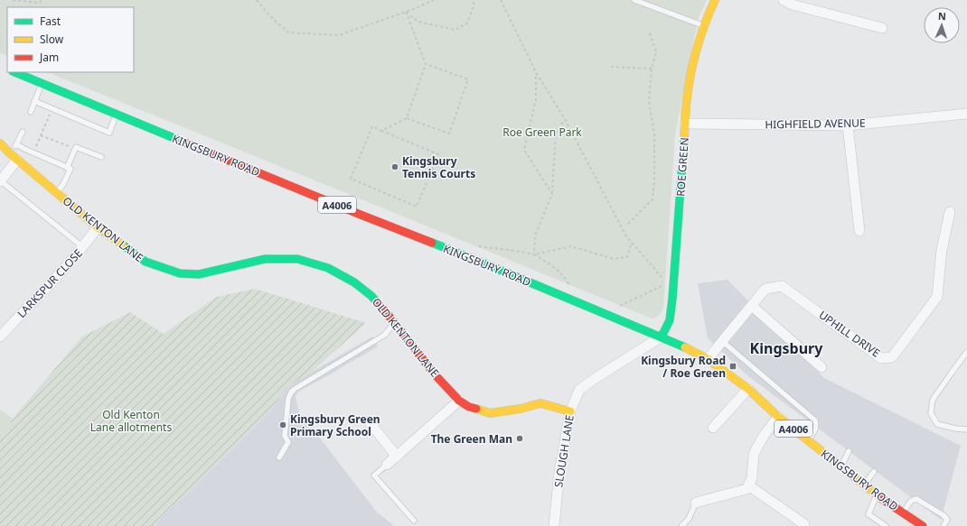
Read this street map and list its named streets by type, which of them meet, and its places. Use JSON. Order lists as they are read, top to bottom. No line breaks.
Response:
{"streets":{"main road":["KINGSBURY ROAD","ROE GREEN","A4006","OLD KENTON LANE"],"street":["HIGHFIELD AVENUE","LARKSPUR CLOSE","UPHILL DRIVE","SLOUGH LANE"]},"crossings":[["HIGHFIELD AVENUE","ROE GREEN"],["KINGSBURY ROAD","ROE GREEN"],["KINGSBURY ROAD","UPHILL DRIVE"],["KINGSBURY ROAD","SLOUGH LANE"],["ROE GREEN","SLOUGH LANE"],["OLD KENTON LANE","LARKSPUR CLOSE"],["OLD KENTON LANE","SLOUGH LANE"]],"districts":["Kingsbury"],"parks":["Roe Green Park","Old Kenton Lane allotments"],"places":{"other":["Kingsbury Tennis Courts","Kingsbury Green Primary School","The Green Man"],"transit":["Kingsbury Road / Roe Green"]},"legend":["Fast","Slow","Jam"],"north":"top"}
